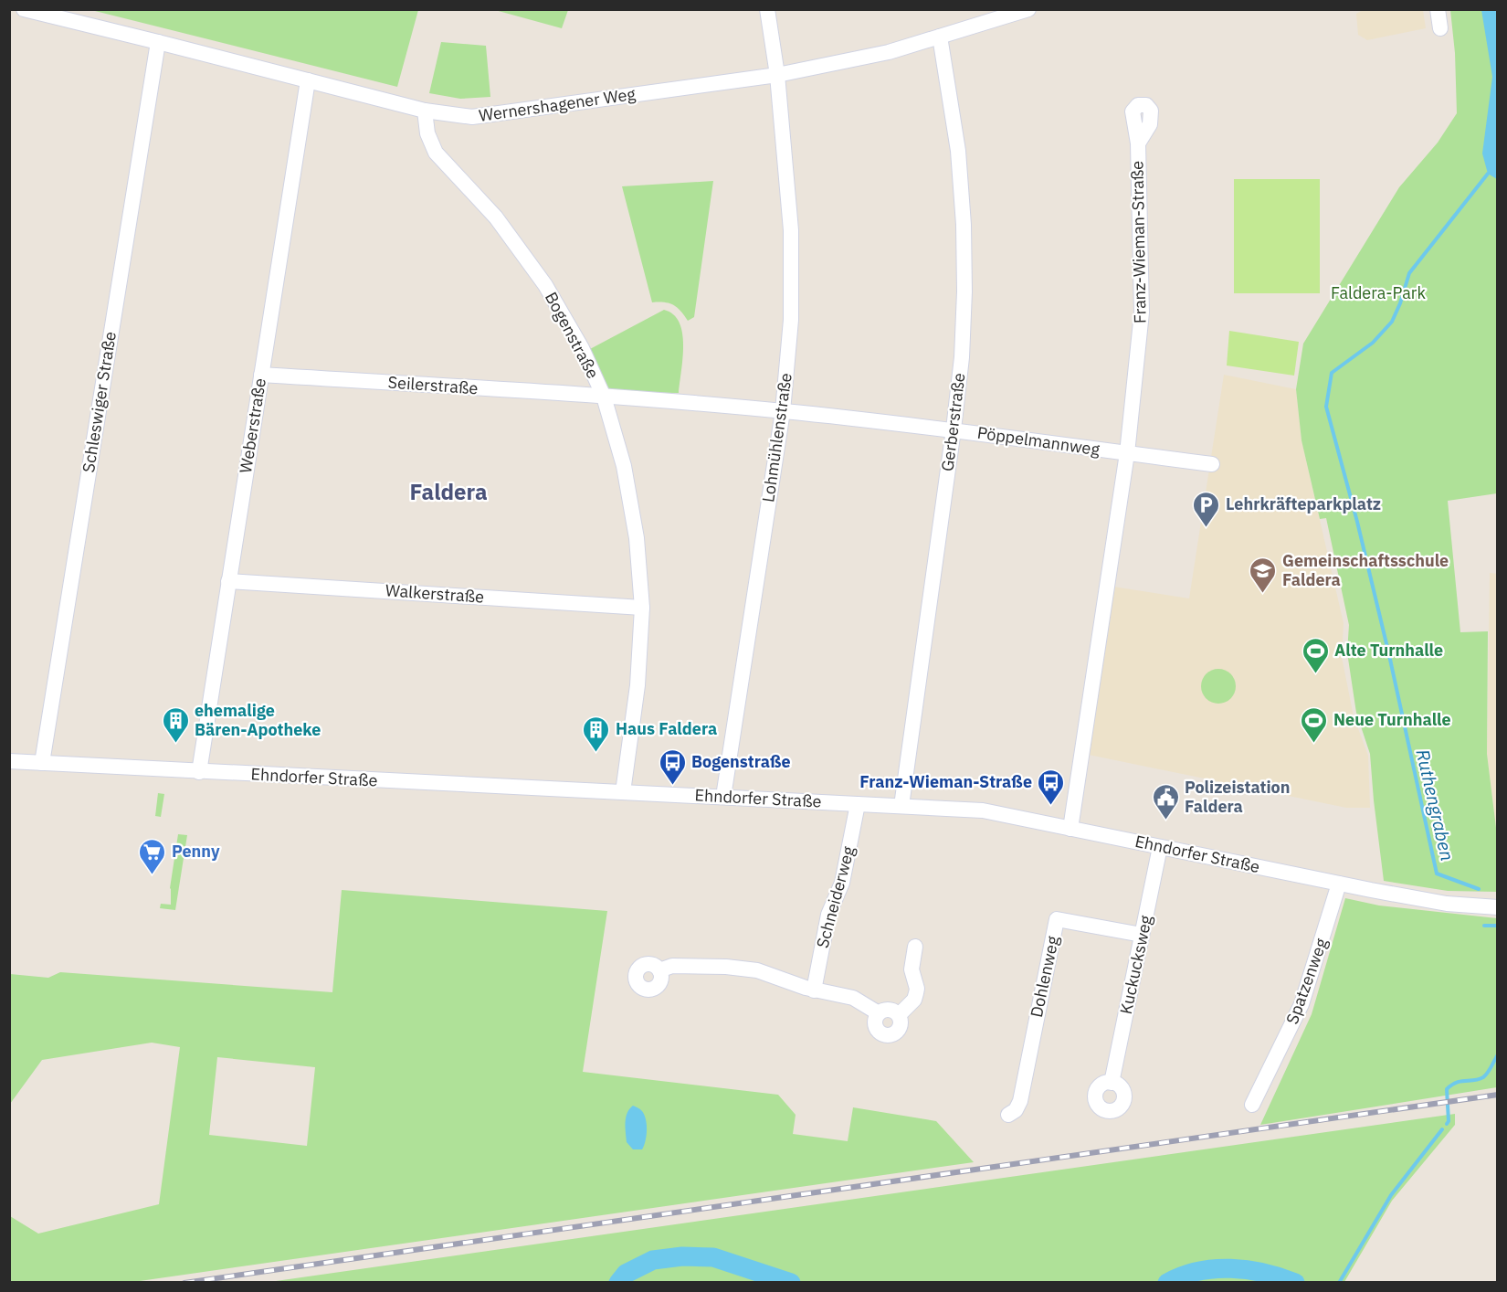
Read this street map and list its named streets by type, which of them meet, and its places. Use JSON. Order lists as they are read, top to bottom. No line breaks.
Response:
{"streets":{"street":["Wernershagener Weg","Franz-Wieman-Straße","Bogenstraße","Seilerstraße","Schleswiger Straße","Gerberstraße","Weberstraße","Lohmühlenstraße","Pöppelmannweg","Walkerstraße","Ehndorfer Straße","Schneiderweg","Kuckucksweg","Dohlenweg","Spatzenweg"]},"crossings":[["Wernershagener Weg","Bogenstraße"],["Wernershagener Weg","Schleswiger Straße"],["Wernershagener Weg","Gerberstraße"],["Wernershagener Weg","Weberstraße"],["Wernershagener Weg","Lohmühlenstraße"],["Franz-Wieman-Straße","Pöppelmannweg"],["Franz-Wieman-Straße","Ehndorfer Straße"],["Bogenstraße","Seilerstraße"],["Bogenstraße","Pöppelmannweg"],["Bogenstraße","Walkerstraße"],["Bogenstraße","Ehndorfer Straße"],["Seilerstraße","Weberstraße"],["Seilerstraße","Pöppelmannweg"],["Schleswiger Straße","Ehndorfer Straße"],["Gerberstraße","Pöppelmannweg"],["Gerberstraße","Ehndorfer Straße"],["Weberstraße","Walkerstraße"],["Weberstraße","Ehndorfer Straße"],["Lohmühlenstraße","Pöppelmannweg"],["Lohmühlenstraße","Ehndorfer Straße"],["Ehndorfer Straße","Schneiderweg"],["Ehndorfer Straße","Kuckucksweg"],["Ehndorfer Straße","Spatzenweg"],["Kuckucksweg","Dohlenweg"]],"districts":["Faldera"],"water":["Ruthengraben"],"parks":["Faldera-Park"],"places":{"parking":["Lehrkräfteparkplatz"],"school or university":["Gemeinschaftsschule Faldera"],"sports":["Alte Turnhalle","Neue Turnhalle"],"building":["ehemalige Bären-Apotheke","Haus Faldera"],"bus stop":["Bogenstraße","Franz-Wieman-Straße"],"public building":["Polizeistation Faldera"],"supermarket":["Penny"]}}
